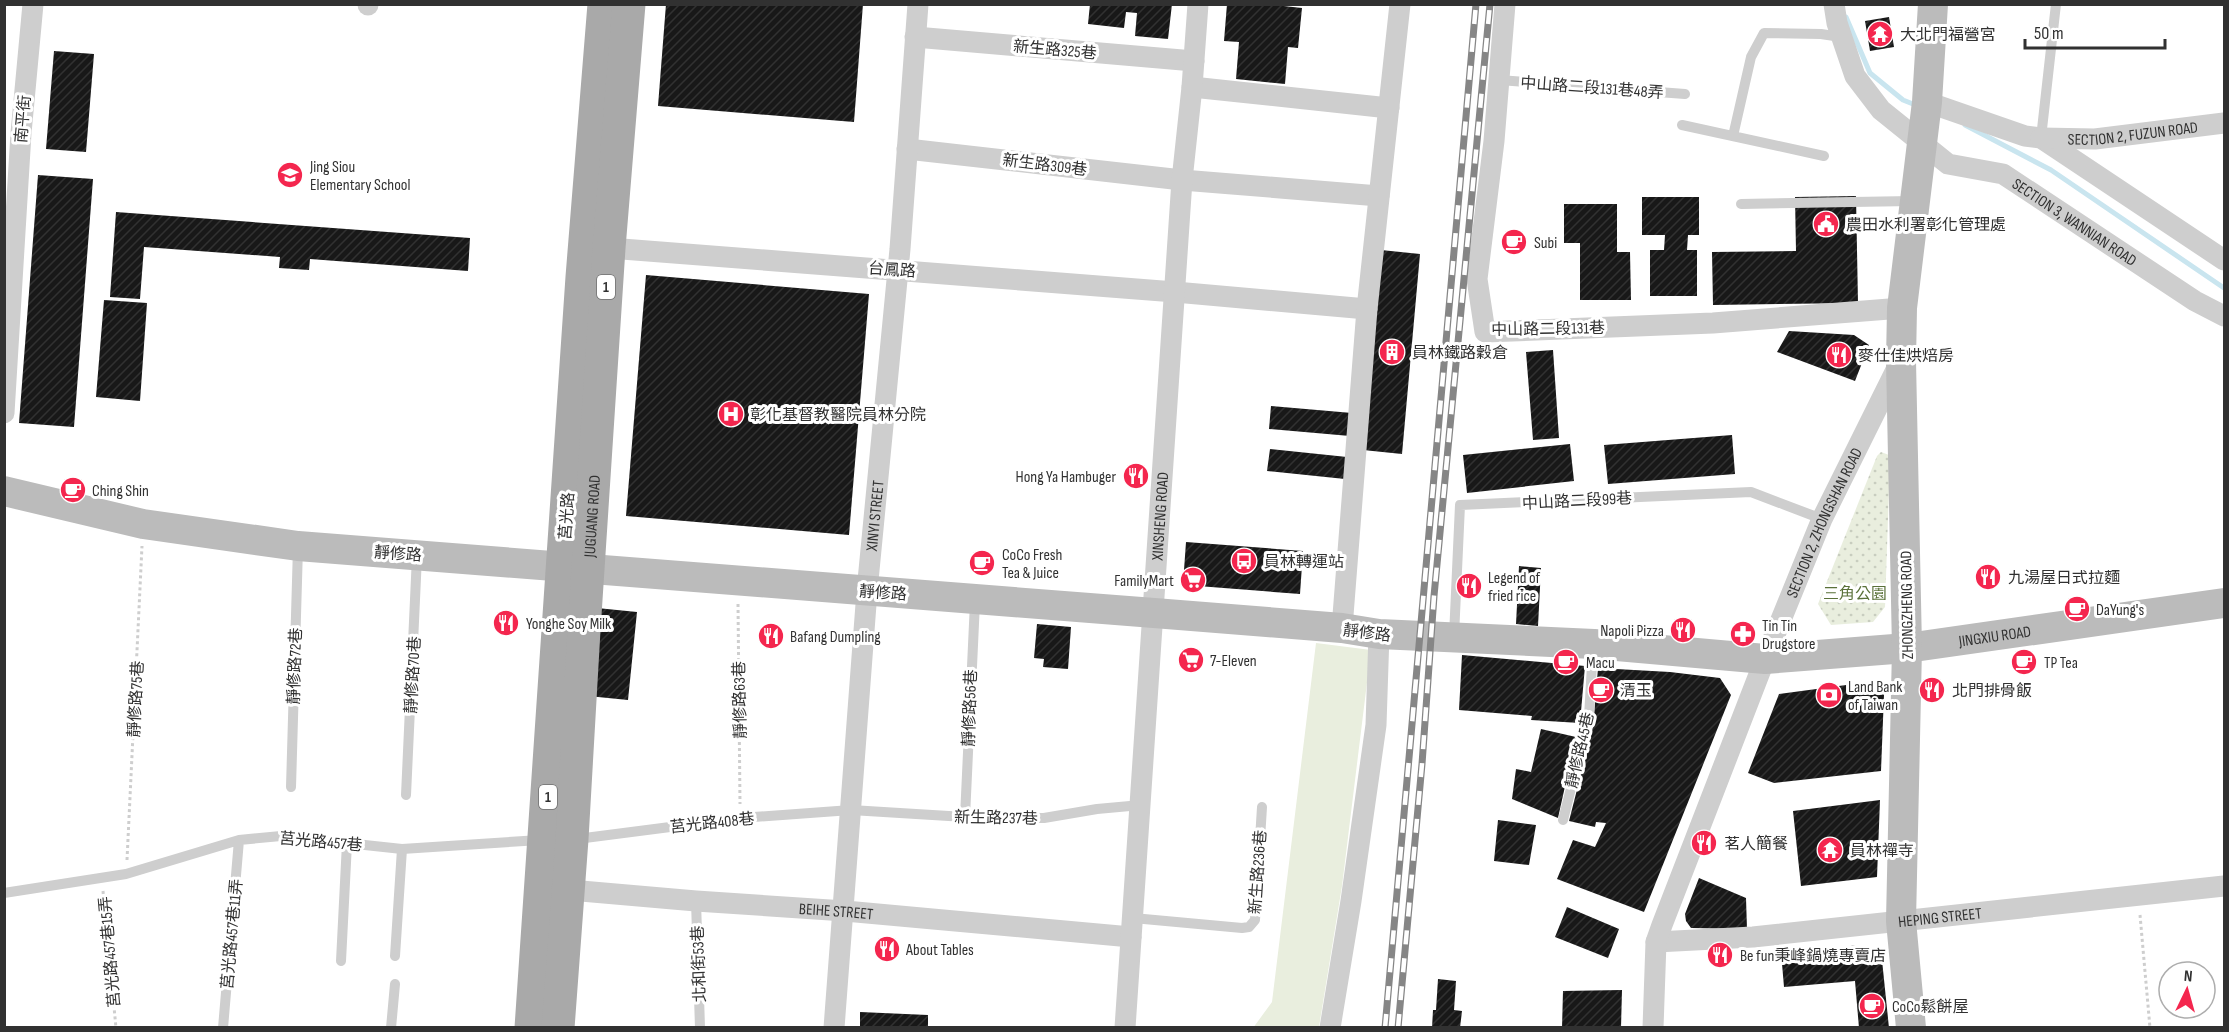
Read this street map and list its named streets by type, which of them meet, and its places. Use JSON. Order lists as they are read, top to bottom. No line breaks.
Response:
{"streets":{"main road":["1","莒光路","JUGUANG ROAD"],"street":["新生路325巷","南平街","SECTION 2, FUZUN ROAD","新生路309巷","SECTION 3, WANNIAN ROAD","台鳳路","中山路二段131巷","XINYI STREET","XINSHENG ROAD","SECTION 2, ZHONGSHAN ROAD","靜修路","ZHONGZHENG ROAD","JINGXIU ROAD","BEIHE STREET","HEPING STREET"],"lane":["中山路二段131巷48弄","中山路二段99巷","靜修路72巷","靜修路70巷","靜修路56巷","靜修路45巷","新生路237巷","莒光路408巷","莒光路457巷","新生路236巷","莒光路457巷11弄","北和街53巷"],"path":["靜修路75巷","靜修路63巷","莒光路457巷15弄"]},"crossings":[["新生路325巷","XINYI STREET"],["新生路325巷","XINSHENG ROAD"],["中山路二段131巷48弄","中山路二段131巷"],["新生路309巷","XINYI STREET"],["新生路309巷","XINSHENG ROAD"],["SECTION 3, WANNIAN ROAD","SECTION 2, ZHONGSHAN ROAD"],["台鳳路","JUGUANG ROAD"],["台鳳路","XINYI STREET"],["台鳳路","XINSHENG ROAD"],["1","莒光路"],["1","BEIHE STREET"],["中山路二段131巷","SECTION 2, ZHONGSHAN ROAD"],["中山路二段99巷","SECTION 2, ZHONGSHAN ROAD"],["中山路二段99巷","靜修路"],["莒光路","JUGUANG ROAD"],["莒光路","靜修路"],["莒光路","莒光路408巷"],["莒光路","莒光路457巷"],["莒光路","BEIHE STREET"],["JUGUANG ROAD","靜修路"],["XINYI STREET","靜修路"],["XINYI STREET","新生路237巷"],["XINYI STREET","莒光路408巷"],["XINYI STREET","BEIHE STREET"],["XINSHENG ROAD","靜修路"],["XINSHENG ROAD","新生路237巷"],["XINSHENG ROAD","新生路236巷"],["XINSHENG ROAD","BEIHE STREET"],["SECTION 2, ZHONGSHAN ROAD","靜修路"],["SECTION 2, ZHONGSHAN ROAD","ZHONGZHENG ROAD"],["SECTION 2, ZHONGSHAN ROAD","JINGXIU ROAD"],["SECTION 2, ZHONGSHAN ROAD","HEPING STREET"],["靜修路","JINGXIU ROAD"],["靜修路","靜修路72巷"],["靜修路","靜修路70巷"],["靜修路","靜修路75巷"],["靜修路","靜修路63巷"],["靜修路","靜修路56巷"],["靜修路","靜修路45巷"],["ZHONGZHENG ROAD","JINGXIU ROAD"],["ZHONGZHENG ROAD","HEPING STREET"],["靜修路75巷","莒光路457巷"],["靜修路63巷","莒光路408巷"],["靜修路56巷","新生路237巷"],["新生路237巷","莒光路408巷"],["莒光路408巷","莒光路457巷"],["莒光路457巷","莒光路457巷11弄"],["莒光路457巷","莒光路457巷15弄"],["新生路236巷","BEIHE STREET"],["BEIHE STREET","北和街53巷"]],"parks":["三角公園"],"places":{"temple":["大北門福營宮","員林禪寺"],"school or university":["Jing Siou Elementary School"],"public building":["農田水利署彰化管理處"],"cafe":["Subi","Ching Shin","CoCo Fresh Tea & Juice","DaYung's","Macu","TP Tea","清玉","CoCo鬆餅屋"],"building":["員林鐵路穀倉"],"restaurant":["麥仕佳烘焙房","Hong Ya Hambuger","九湯屋日式拉麵","Legend of fried rice","Yonghe Soy Milk","Napoli Pizza","Bafang Dumpling","北門排骨飯","茗人簡餐","About Tables","Be fun秉峰鍋燒專賣店"],"hospital":["彰化基督教醫院員林分院"],"bus stop":["員林轉運站"],"supermarket":["FamilyMart","7-Eleven"],"pharmacy":["Tin Tin Drugstore"],"bank":["Land Bank of Taiwan"]},"scale_bar":"50 m","north":"top"}
